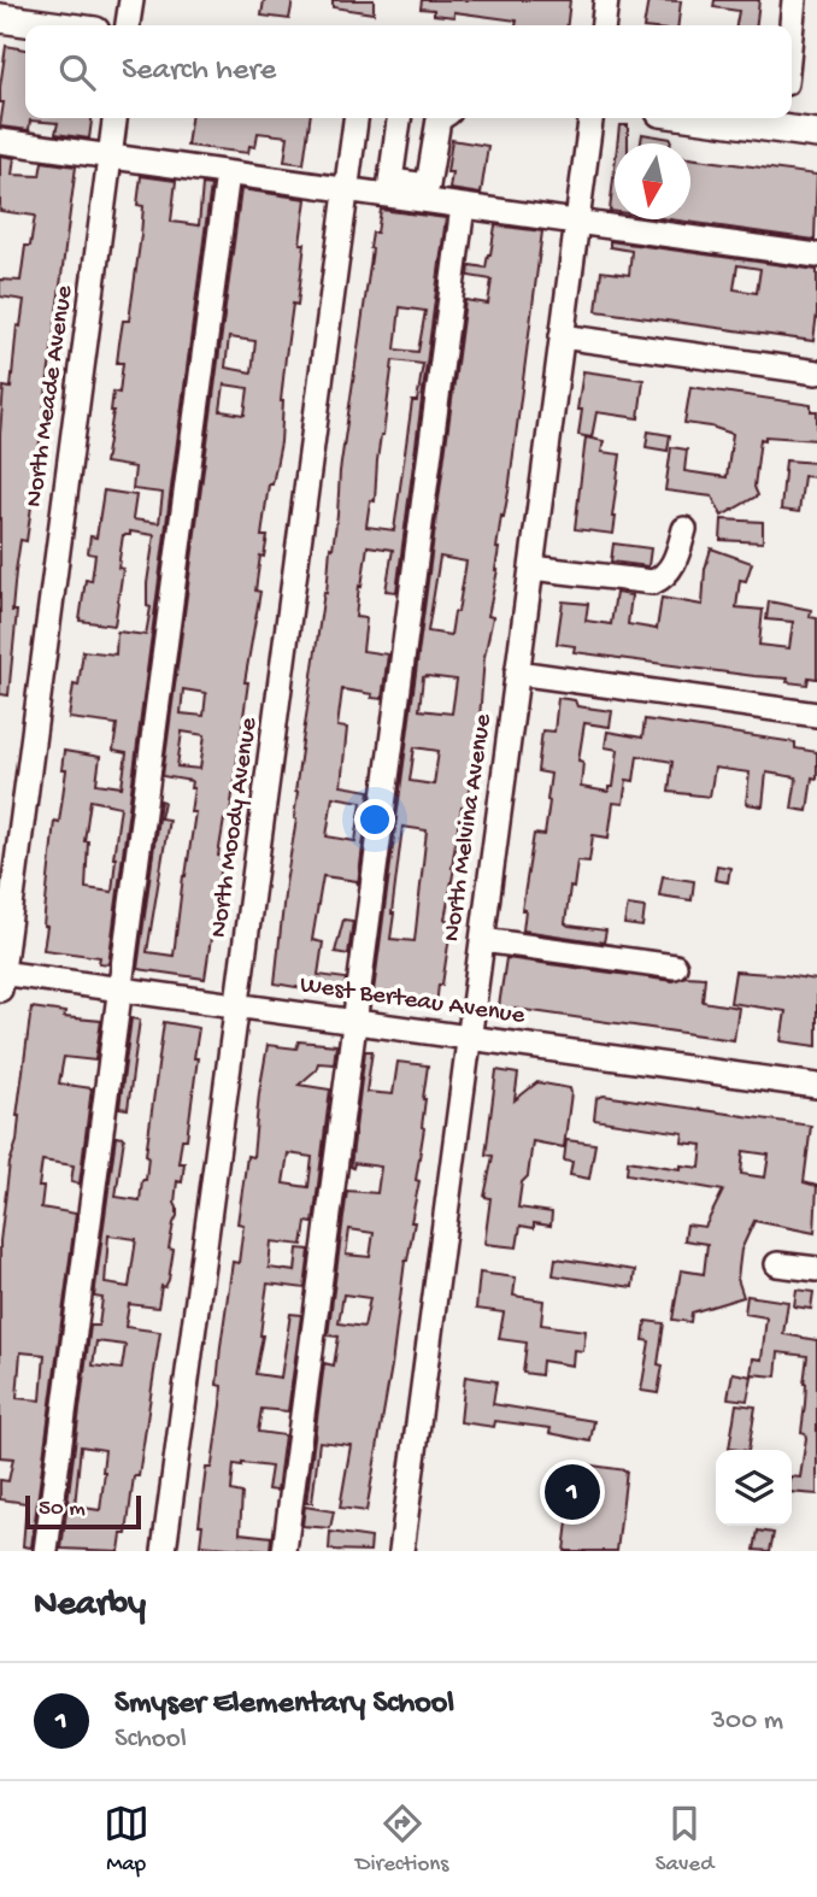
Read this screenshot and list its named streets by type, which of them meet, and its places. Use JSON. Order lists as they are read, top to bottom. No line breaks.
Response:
{"streets":{"street":["North Meade Avenue","North Moody Avenue","North Melvina Avenue","West Berteau Avenue"]},"crossings":[["North Meade Avenue","West Berteau Avenue"],["North Moody Avenue","West Berteau Avenue"],["North Melvina Avenue","West Berteau Avenue"]],"scale_bar":"50 m","north":"bottom","page":{"search":"Search here","pins":"1","scale":"50 m","heading":"Nearby","list":[{"mark":"1","name":"Smyser Elementary School","note":"School","value":"300 m"}],"nav":["Map","Directions","Saved"]}}
